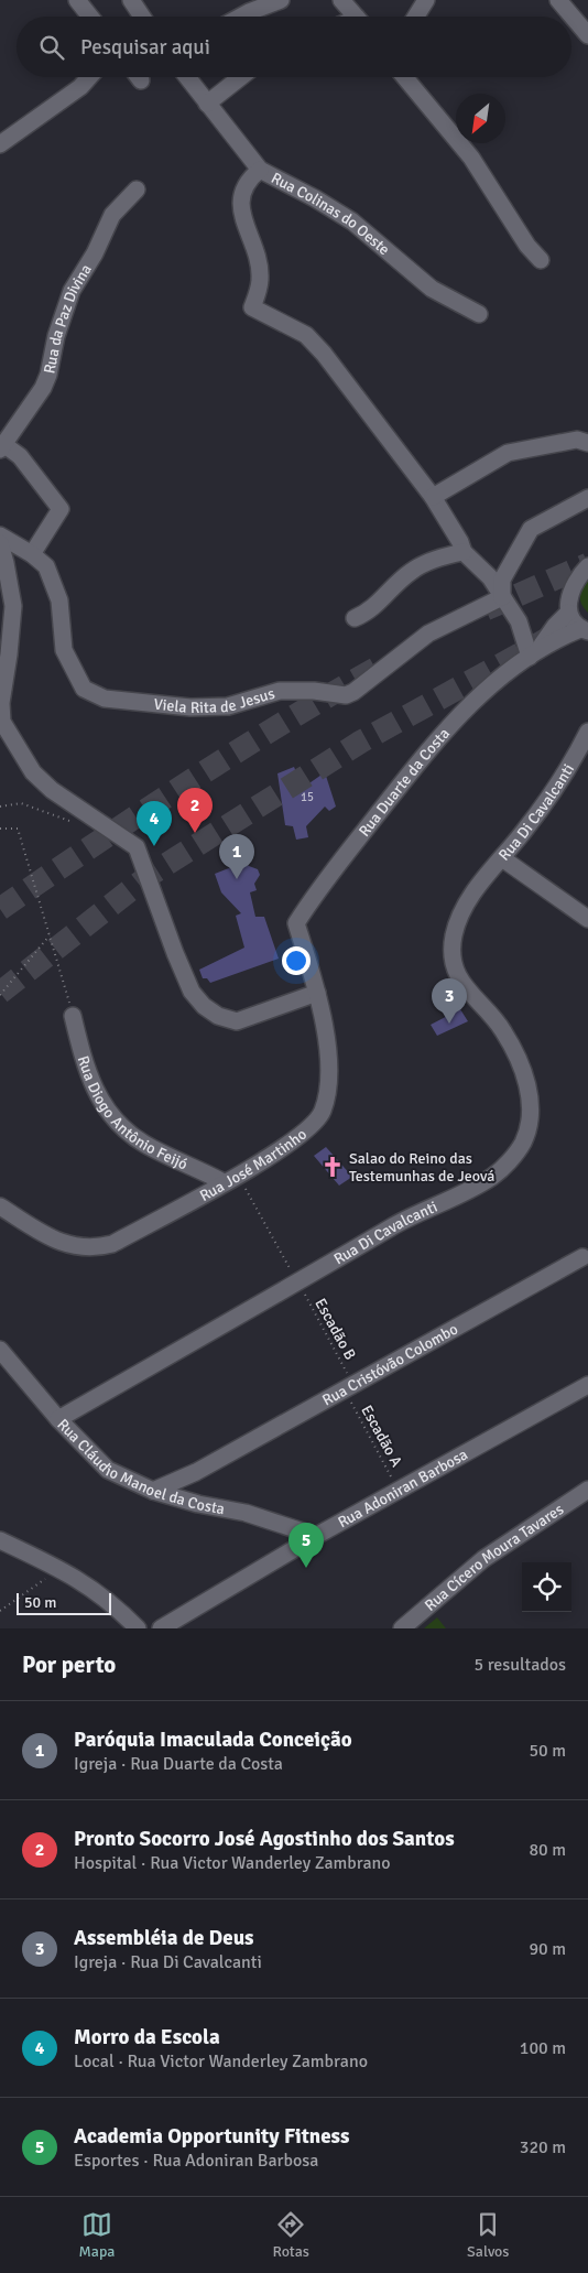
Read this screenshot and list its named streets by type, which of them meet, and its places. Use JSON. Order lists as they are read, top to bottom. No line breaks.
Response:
{"streets":{"street":["Rua Colinas do Oeste","Rua da Paz Divina","Viela Rita de Jesus","Rua Duarte da Costa","Rua Di Cavalcanti","Rua Diogo Antônio Feijó","Rua José Martinho","Rua Cristóvão Colombo","Rua Cláudio Manoel da Costa","Rua Adoniran Barbosa","Rua Cícero Moura Tavares"],"path":["Escadão B","Escadão A"]},"crossings":[["Rua Duarte da Costa","Rua José Martinho"],["Rua Di Cavalcanti","Escadão B"],["Rua Di Cavalcanti","Rua Cláudio Manoel da Costa"],["Rua Diogo Antônio Feijó","Rua José Martinho"],["Rua Diogo Antônio Feijó","Escadão B"],["Rua José Martinho","Escadão B"],["Escadão B","Rua Cristóvão Colombo"],["Escadão B","Escadão A"],["Rua Cristóvão Colombo","Escadão A"],["Rua Cristóvão Colombo","Rua Cláudio Manoel da Costa"],["Escadão A","Rua Adoniran Barbosa"],["Rua Cláudio Manoel da Costa","Rua Adoniran Barbosa"]],"places":{"church":["Salao do Reino das Testemunhas de Jeová"]},"house_numbers":["15"],"scale_bar":"50 m","north":"bottom left","page":{"search":"Pesquisar aqui","pins":["2","4","1","3","5"],"scale":"50 m","heading":["Por perto","5 resultados"],"list":[{"mark":"1","name":"Paróquia Imaculada Conceição","note":"Igreja · Rua Duarte da Costa","value":"50 m"},{"mark":"2","name":"Pronto Socorro José Agostinho dos Santos","note":"Hospital · Rua Victor Wanderley Zambrano","value":"80 m"},{"mark":"3","name":"Assembléia de Deus","note":"Igreja · Rua Di Cavalcanti","value":"90 m"},{"mark":"4","name":"Morro da Escola","note":"Local · Rua Victor Wanderley Zambrano","value":"100 m"},{"mark":"5","name":"Academia Opportunity Fitness","note":"Esportes · Rua Adoniran Barbosa","value":"320 m"}],"nav":["Mapa","Rotas","Salvos"]}}
